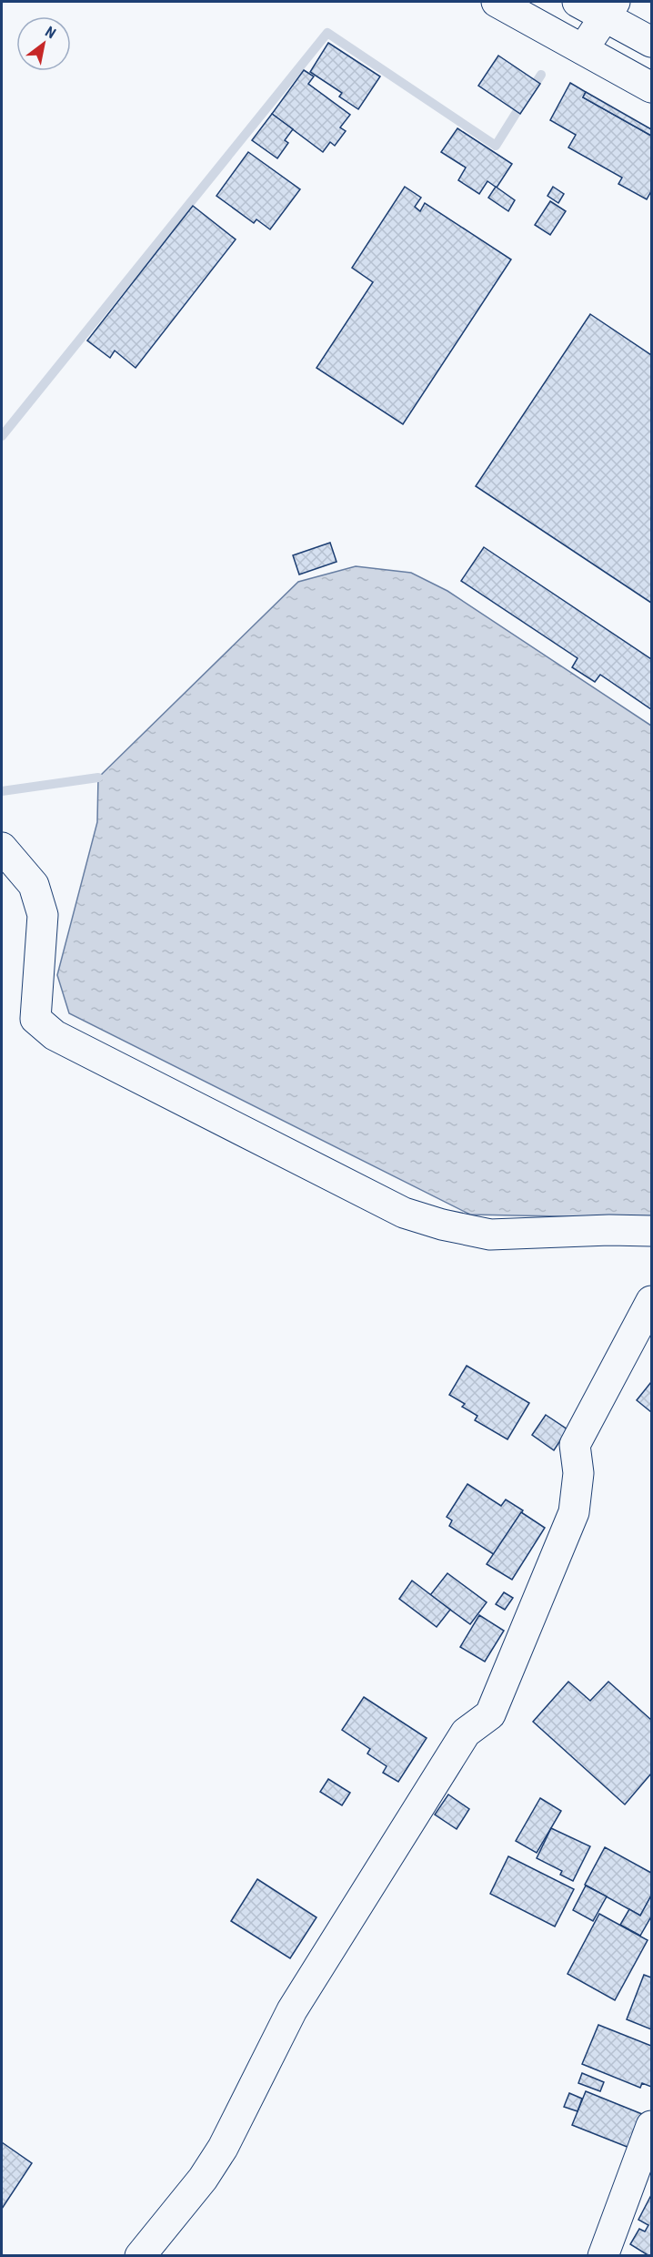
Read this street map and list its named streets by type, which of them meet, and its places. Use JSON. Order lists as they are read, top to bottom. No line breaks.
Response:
{"north":"top right"}
